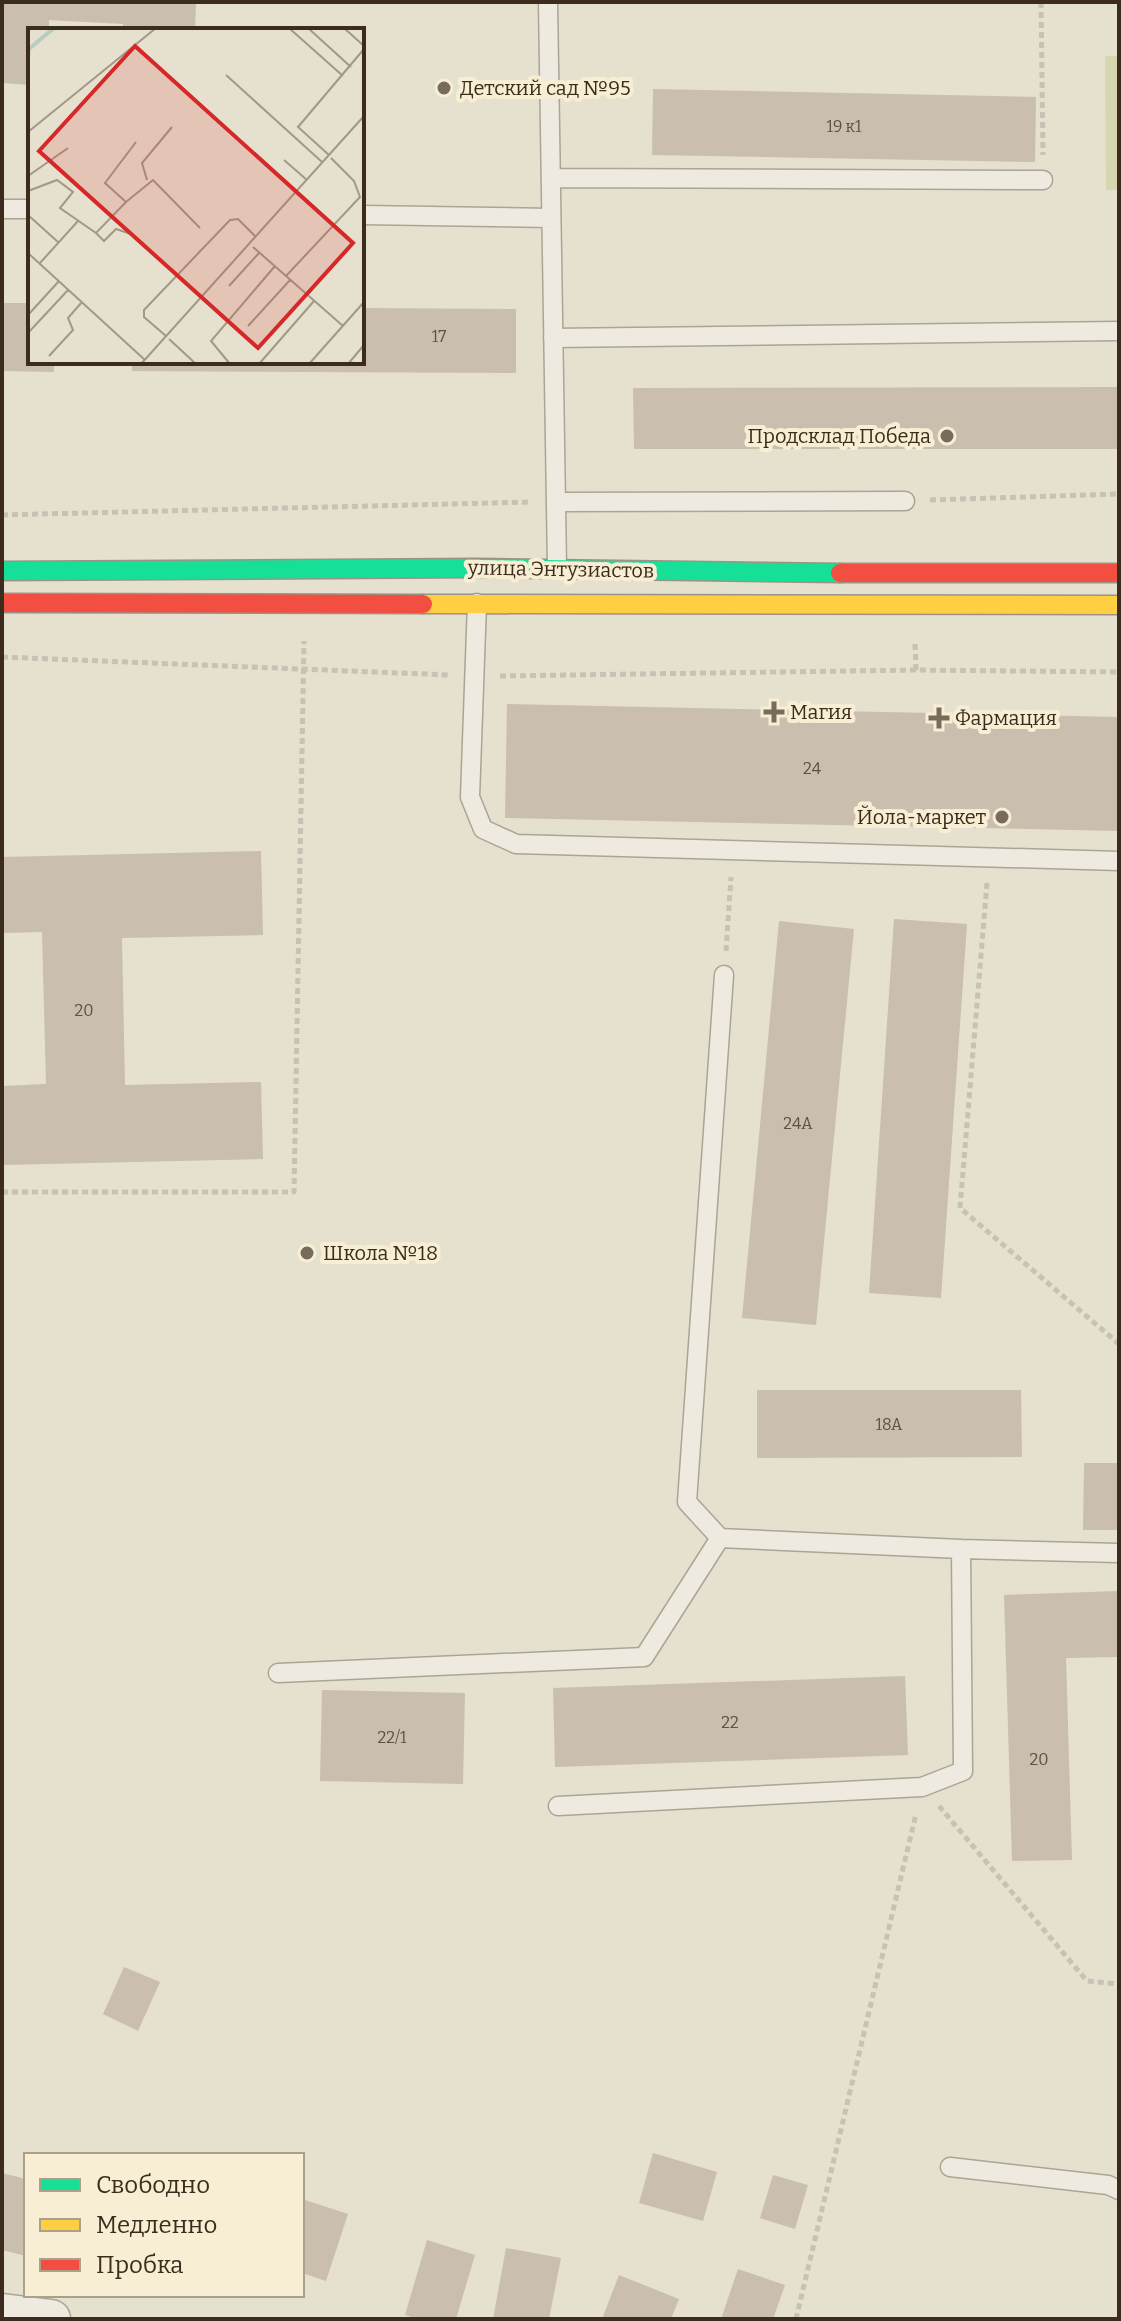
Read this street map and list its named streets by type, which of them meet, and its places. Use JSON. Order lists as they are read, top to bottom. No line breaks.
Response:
{"streets":{"main road":["улица Энтузиастов"]},"places":{"other":["Детский сад №95","Продсклад Победа","Йола-маркет","Школа №18"],"health":["Магия","Фармация"]},"house_numbers":["19 к1","17","24","20","24А","18А","22","22/1","20"],"legend":["Свободно","Медленно","Пробка"]}
